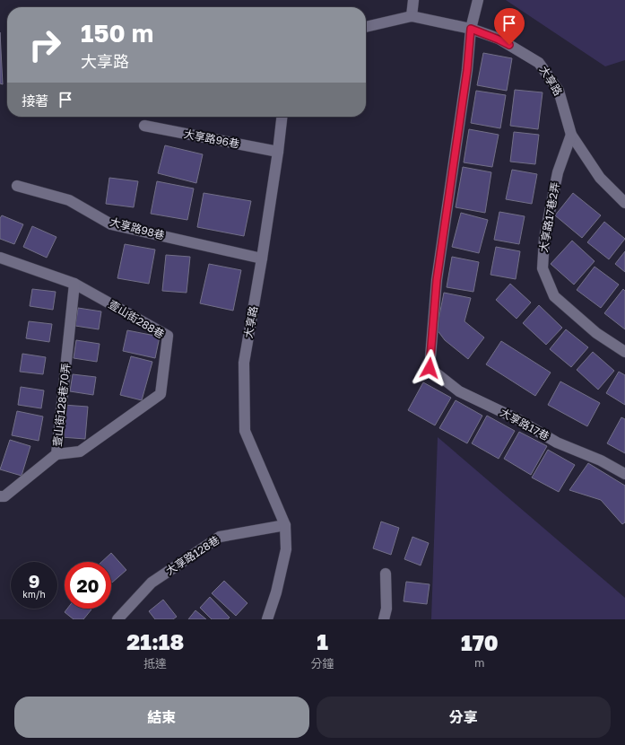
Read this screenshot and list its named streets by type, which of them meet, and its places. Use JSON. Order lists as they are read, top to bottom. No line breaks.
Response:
{"streets":{"street":["大享路","大享路96巷","大享路17巷2弄","大享路98巷","壹山街288巷","壹山街128巷70弄","大享路17巷","大享路128巷"]},"crossings":[["大享路","大享路96巷"],["大享路","大享路17巷2弄"],["大享路","大享路98巷"],["大享路","大享路17巷"],["大享路","大享路128巷"],["壹山街288巷","壹山街128巷70弄"]],"page":{"turn":["150 m","大享路"],"then":"接著","speed":"9 km/h","limit":"20","eta":["21:18","抵達","1","分鐘","170","m"],"buttons":["結束","分享"]}}
